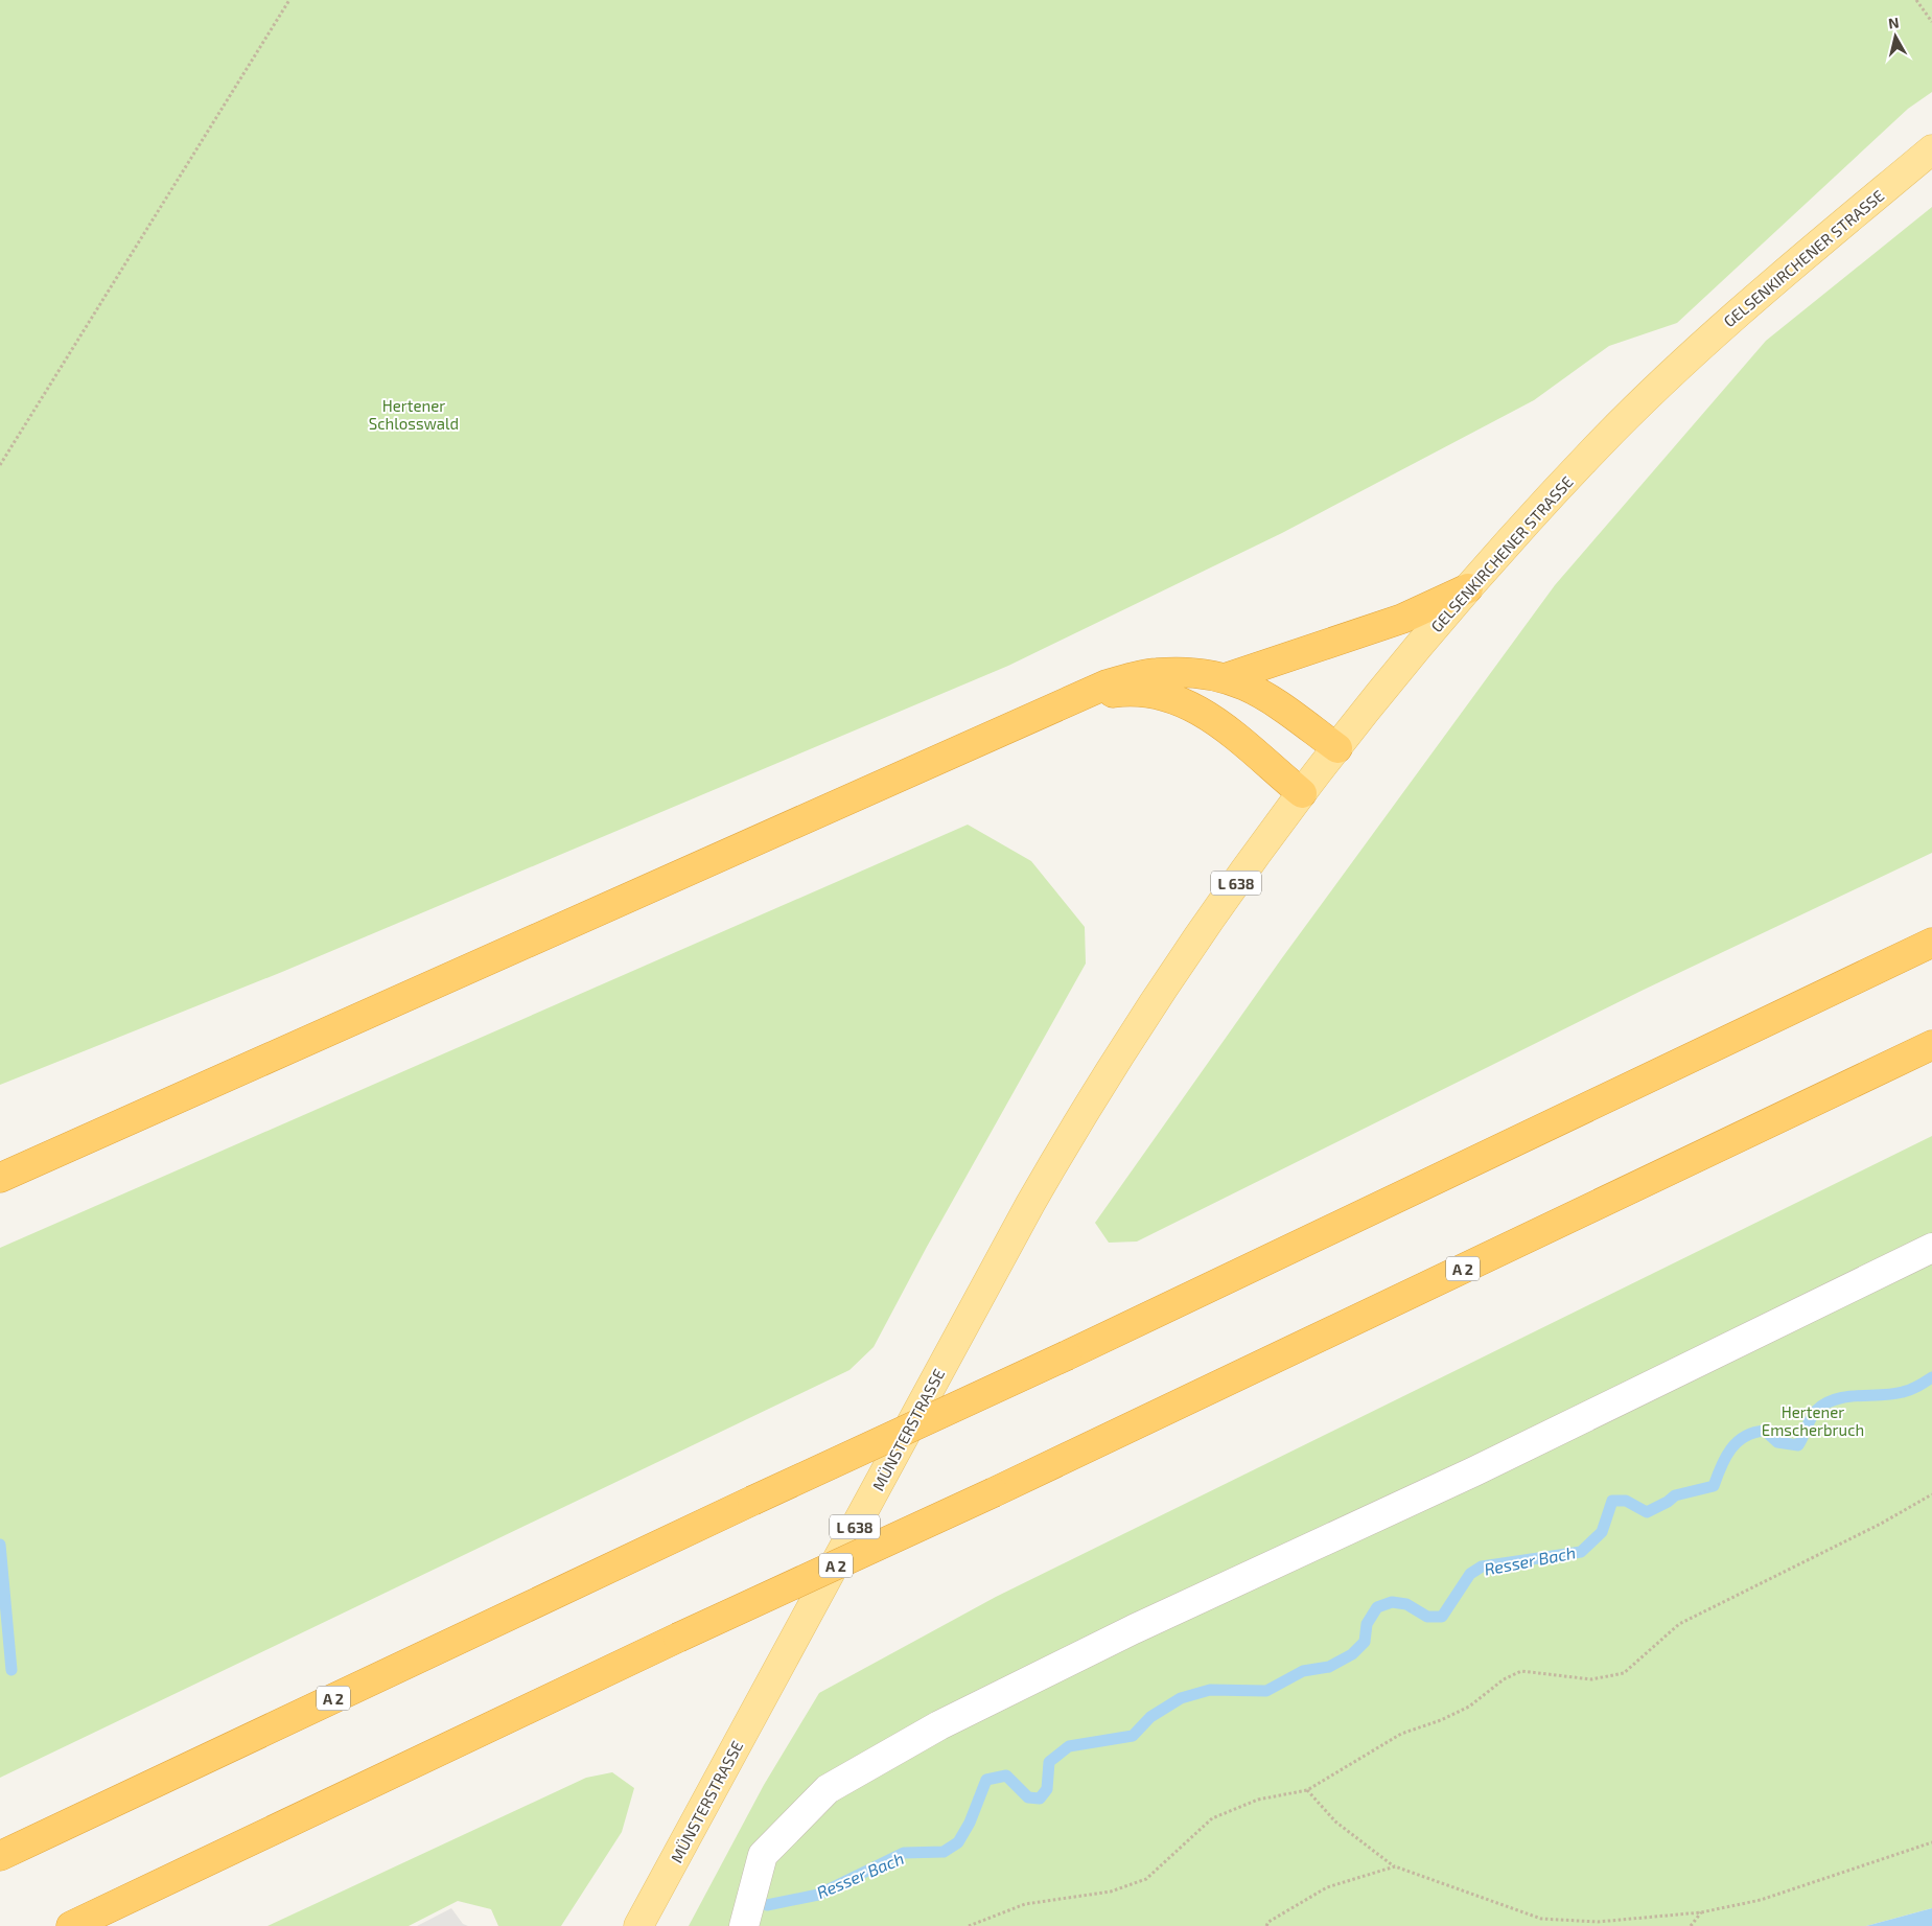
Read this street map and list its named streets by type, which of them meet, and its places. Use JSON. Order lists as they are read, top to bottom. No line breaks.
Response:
{"streets":{"highway":["A 2"],"main road":["GELSENKIRCHENER STRASSE","L 638","MÜNSTERSTRASSE"]},"crossings":[["GELSENKIRCHENER STRASSE","MÜNSTERSTRASSE"]],"water":["Resser Bach"],"parks":["Hertener Schlosswald","Hertener Emscherbruch"],"north":"top"}
